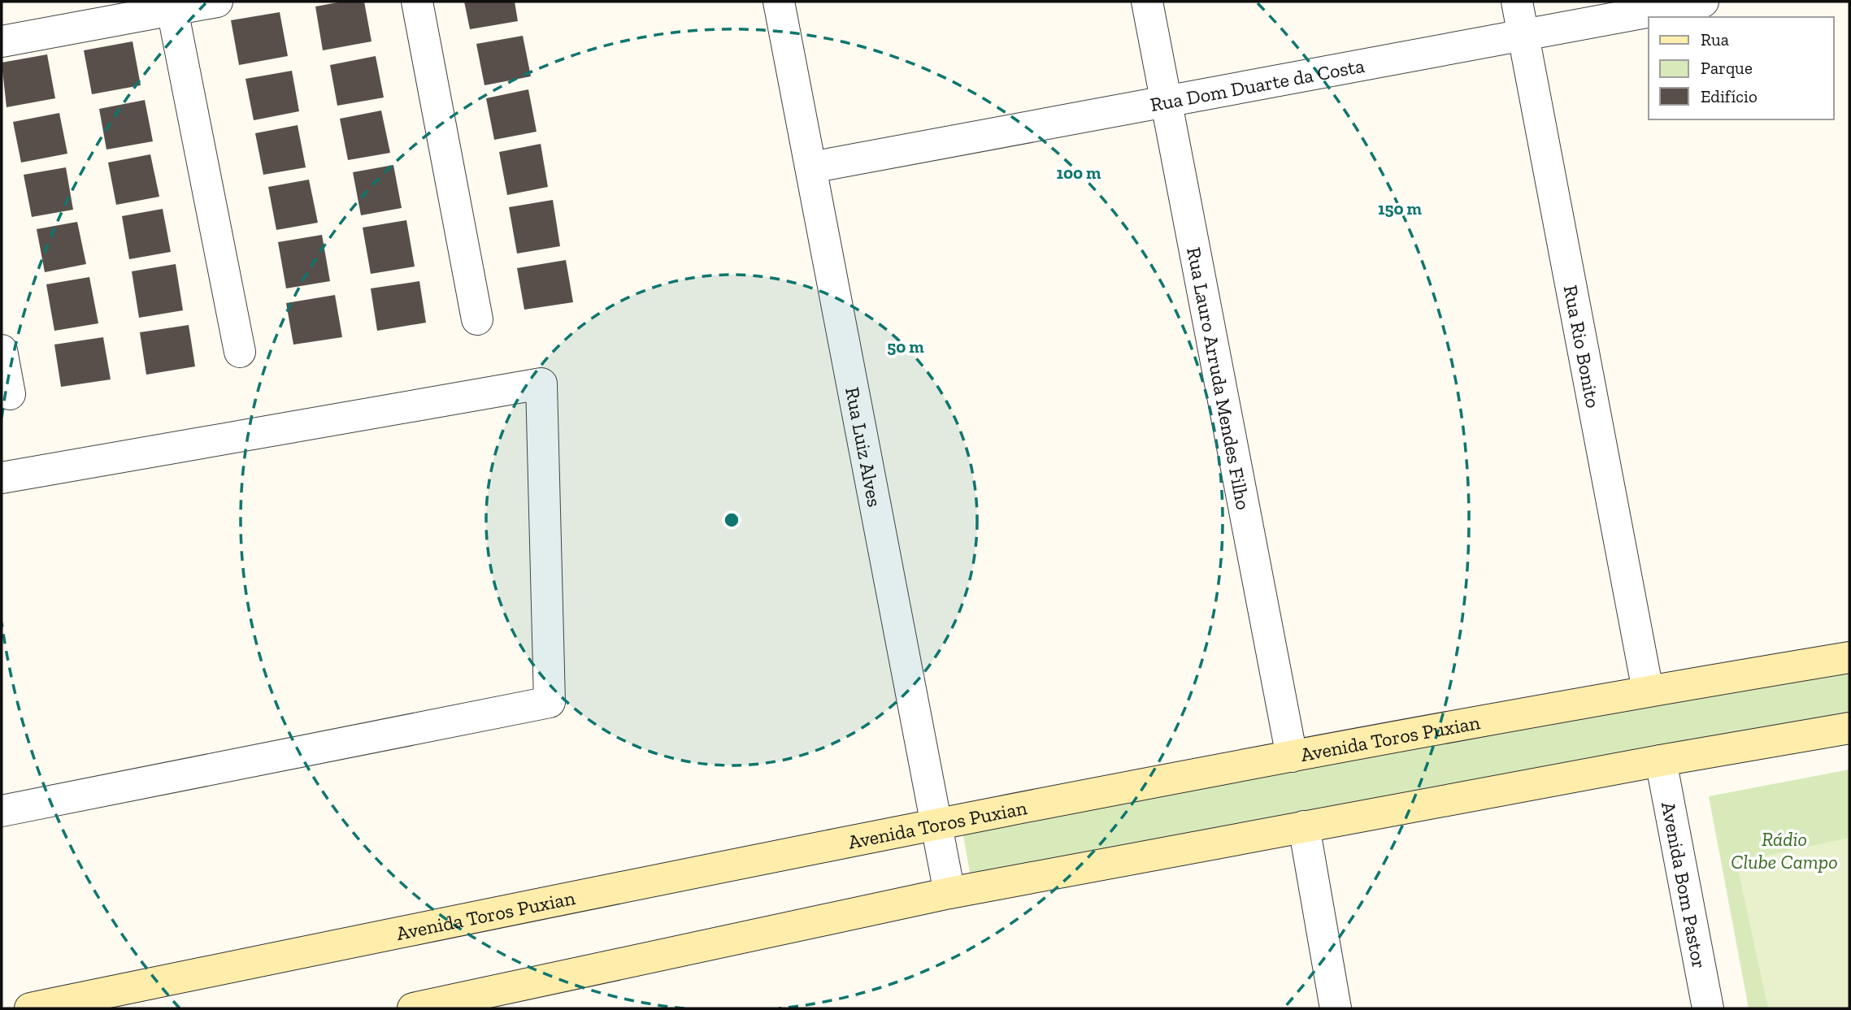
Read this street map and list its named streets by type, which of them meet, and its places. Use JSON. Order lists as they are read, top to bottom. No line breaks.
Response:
{"streets":{"main road":["Avenida Toros Puxian"],"street":["Rua Dom Duarte da Costa","Rua Rio Bonito","Rua Lauro Arruda Mendes Filho","Rua Luiz Alves","Avenida Bom Pastor"]},"crossings":[["Rua Dom Duarte da Costa","Rua Rio Bonito"],["Rua Dom Duarte da Costa","Rua Lauro Arruda Mendes Filho"],["Rua Dom Duarte da Costa","Rua Luiz Alves"],["Rua Rio Bonito","Avenida Toros Puxian"],["Rua Lauro Arruda Mendes Filho","Avenida Toros Puxian"],["Rua Luiz Alves","Avenida Toros Puxian"]],"parks":["Rádio Clube Campo"],"legend":["Rua","Parque","Edifício"],"rings":["100 m","150 m","50 m"]}
